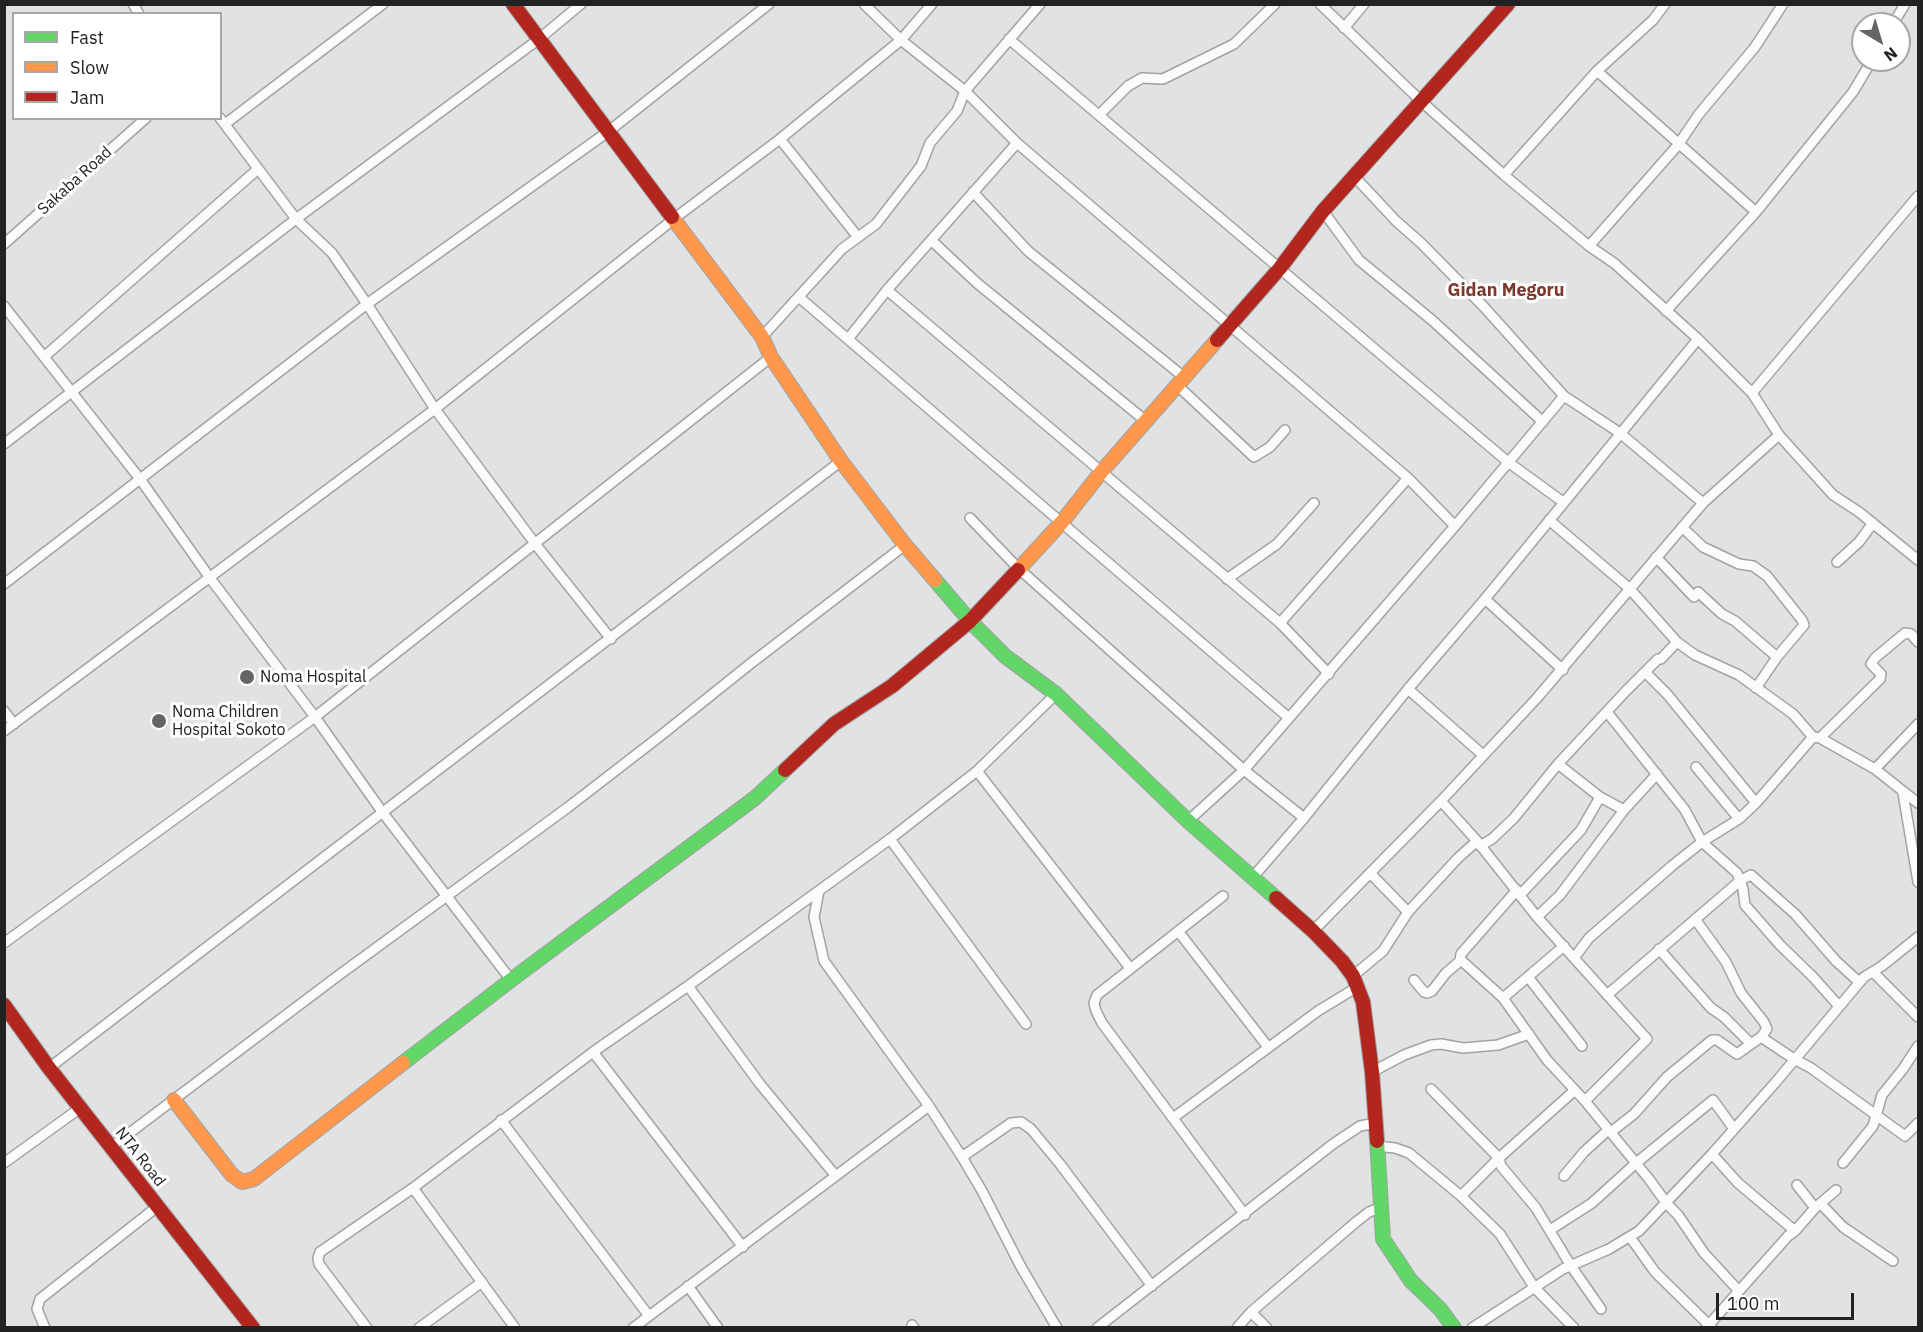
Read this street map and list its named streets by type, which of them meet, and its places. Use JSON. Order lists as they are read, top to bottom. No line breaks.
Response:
{"streets":{"street":["Sakaba Road","NTA Road"]},"districts":["Gidan Megoru"],"places":["Noma Hospital","Noma Children Hospital Sokoto"],"legend":["Fast","Slow","Jam"],"scale_bar":"100 m","north":"bottom right"}
